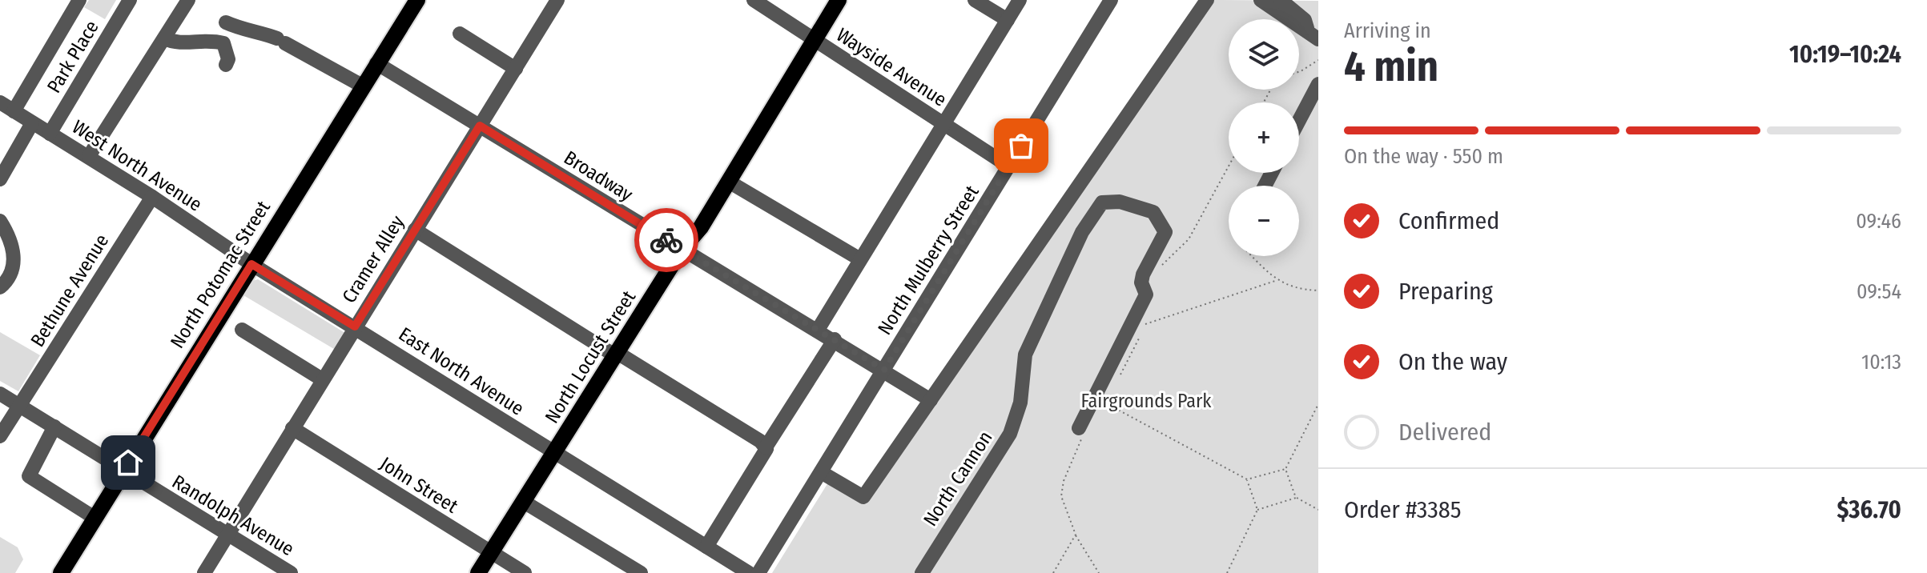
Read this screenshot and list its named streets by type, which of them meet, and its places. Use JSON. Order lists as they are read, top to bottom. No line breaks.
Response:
{"streets":{"main road":["North Potomac Street","North Locust Street"],"street":["Park Place","Wayside Avenue","West North Avenue","Broadway","Cramer Alley","North Mulberry Street","Bethune Avenue","East North Avenue","North Cannon","John Street","Randolph Avenue"]},"crossings":[["Park Place","West North Avenue"],["Wayside Avenue","North Mulberry Street"],["Wayside Avenue","North Locust Street"],["West North Avenue","North Potomac Street"],["West North Avenue","Bethune Avenue"],["West North Avenue","East North Avenue"],["Broadway","Cramer Alley"],["Broadway","North Mulberry Street"],["Broadway","North Potomac Street"],["Broadway","North Locust Street"],["Cramer Alley","East North Avenue"],["Cramer Alley","John Street"],["Cramer Alley","Randolph Avenue"],["North Potomac Street","East North Avenue"],["North Potomac Street","Randolph Avenue"],["Bethune Avenue","Randolph Avenue"],["North Locust Street","East North Avenue"],["North Locust Street","John Street"]],"parks":["Fairgrounds Park"],"page":{"heading":["4 min","Arriving in","10:19–10:24"],"panel":["Order #3385","$36.70"],"map_buttons":["+","−"],"bar":"On the way · 550 m","list":[["Confirmed","09:46"],["Preparing","09:54"],["On the way","10:13"],"Delivered"]}}
